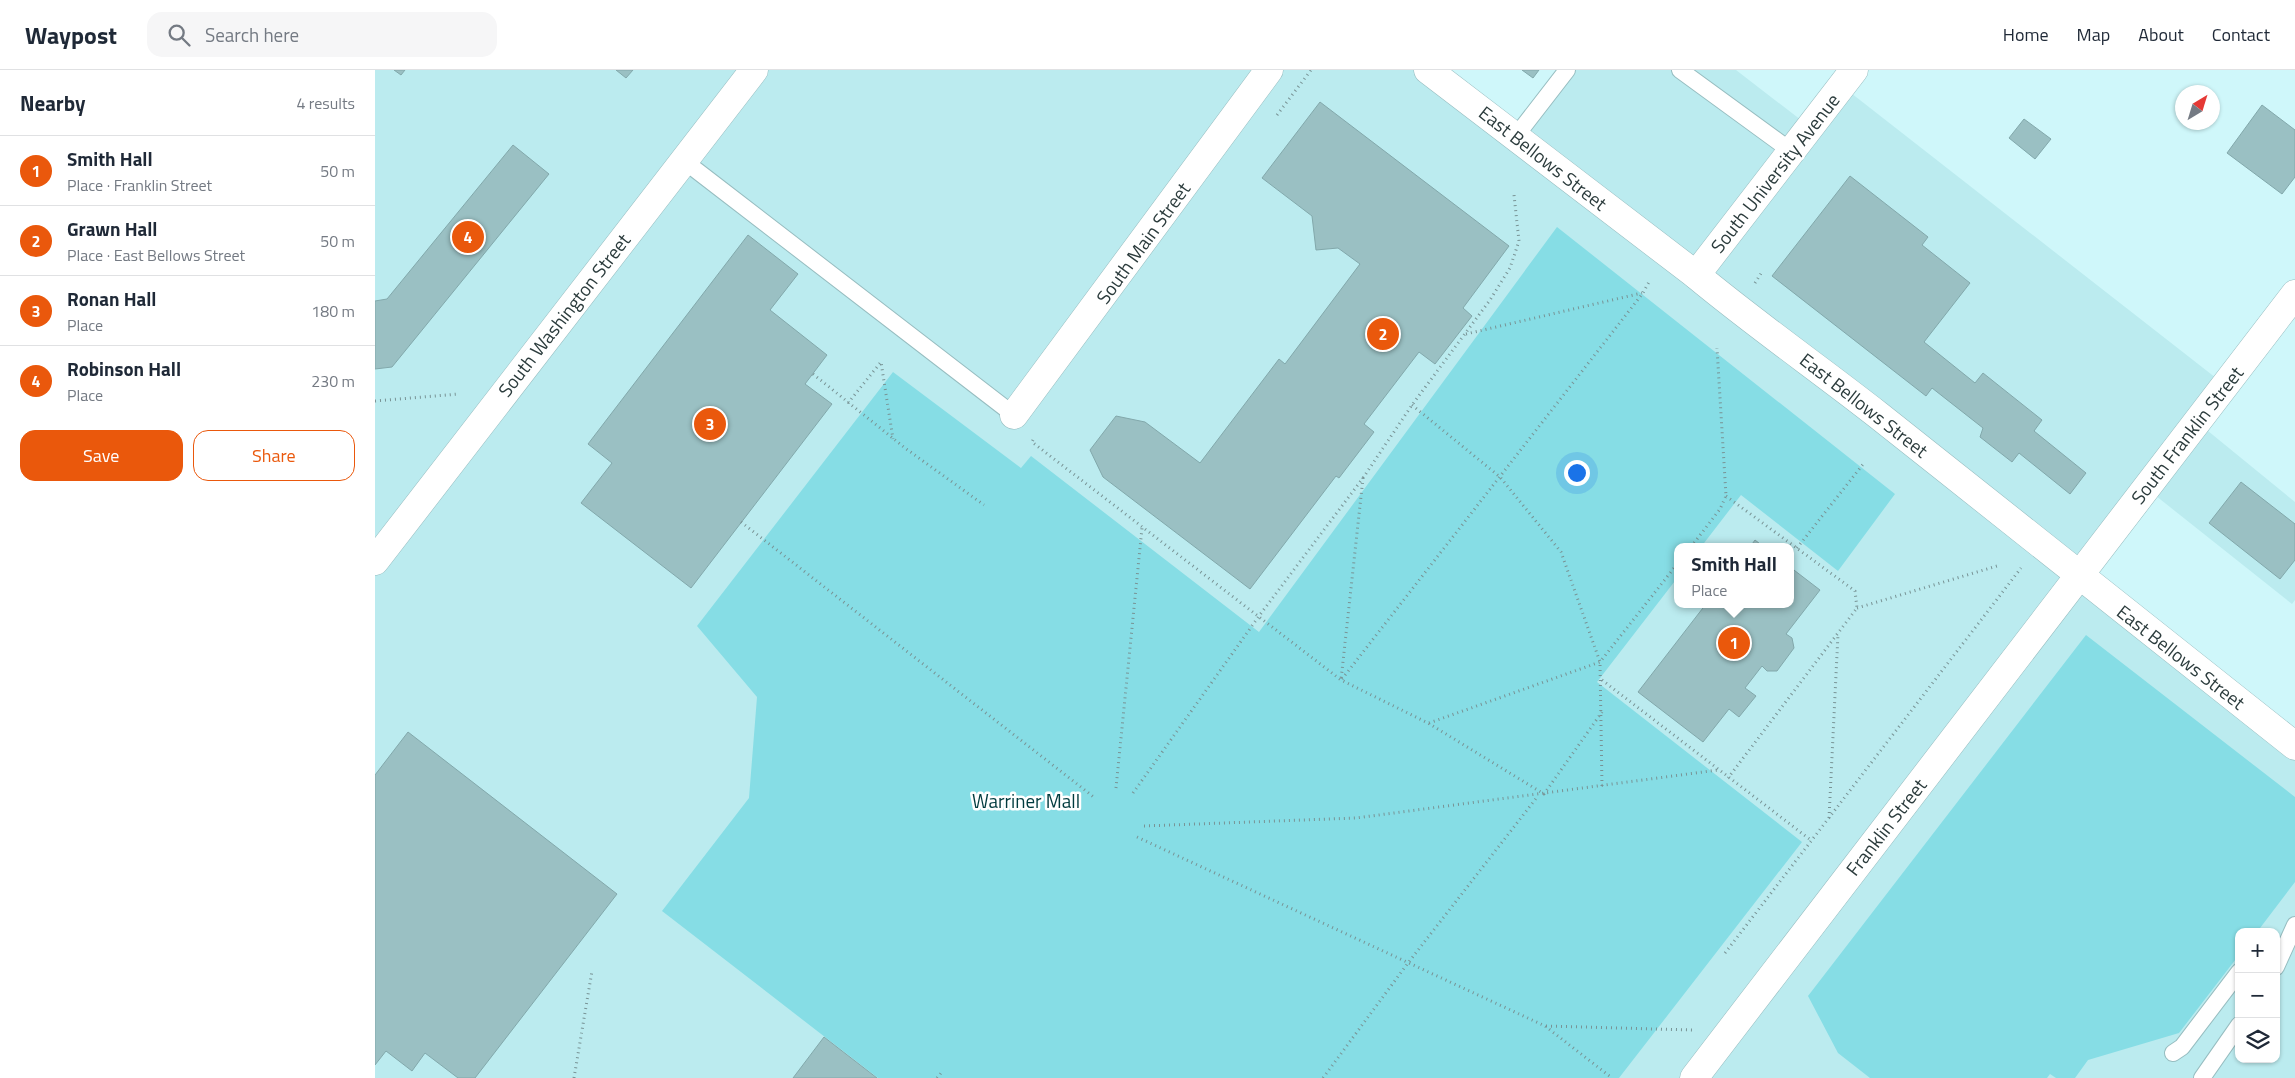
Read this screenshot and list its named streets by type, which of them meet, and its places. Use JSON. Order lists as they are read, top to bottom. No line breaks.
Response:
{"streets":{"street":["East Bellows Street","South University Avenue","South Main Street","South Washington Street","South Franklin Street","Franklin Street"]},"crossings":[["East Bellows Street","South University Avenue"],["East Bellows Street","South Franklin Street"],["East Bellows Street","Franklin Street"],["South Franklin Street","Franklin Street"]],"parks":["Warriner Mall"],"north":"top right","page":{"header":"Waypost","search":"Search here","nav":["Home","Map","About","Contact"],"heading":["Nearby","4 results"],"list":[{"mark":"1","name":"Smith Hall","note":"Place · Franklin Street","value":"50 m"},{"mark":"2","name":"Grawn Hall","note":"Place · East Bellows Street","value":"50 m"},{"mark":"3","name":"Ronan Hall","note":"Place","value":"180 m"},{"mark":"4","name":"Robinson Hall","note":"Place","value":"230 m"}],"pins":["4","2","3","1"],"buttons":["Save","Share"],"popup":["Smith Hall","Place"],"map_buttons":["+","−"]}}
